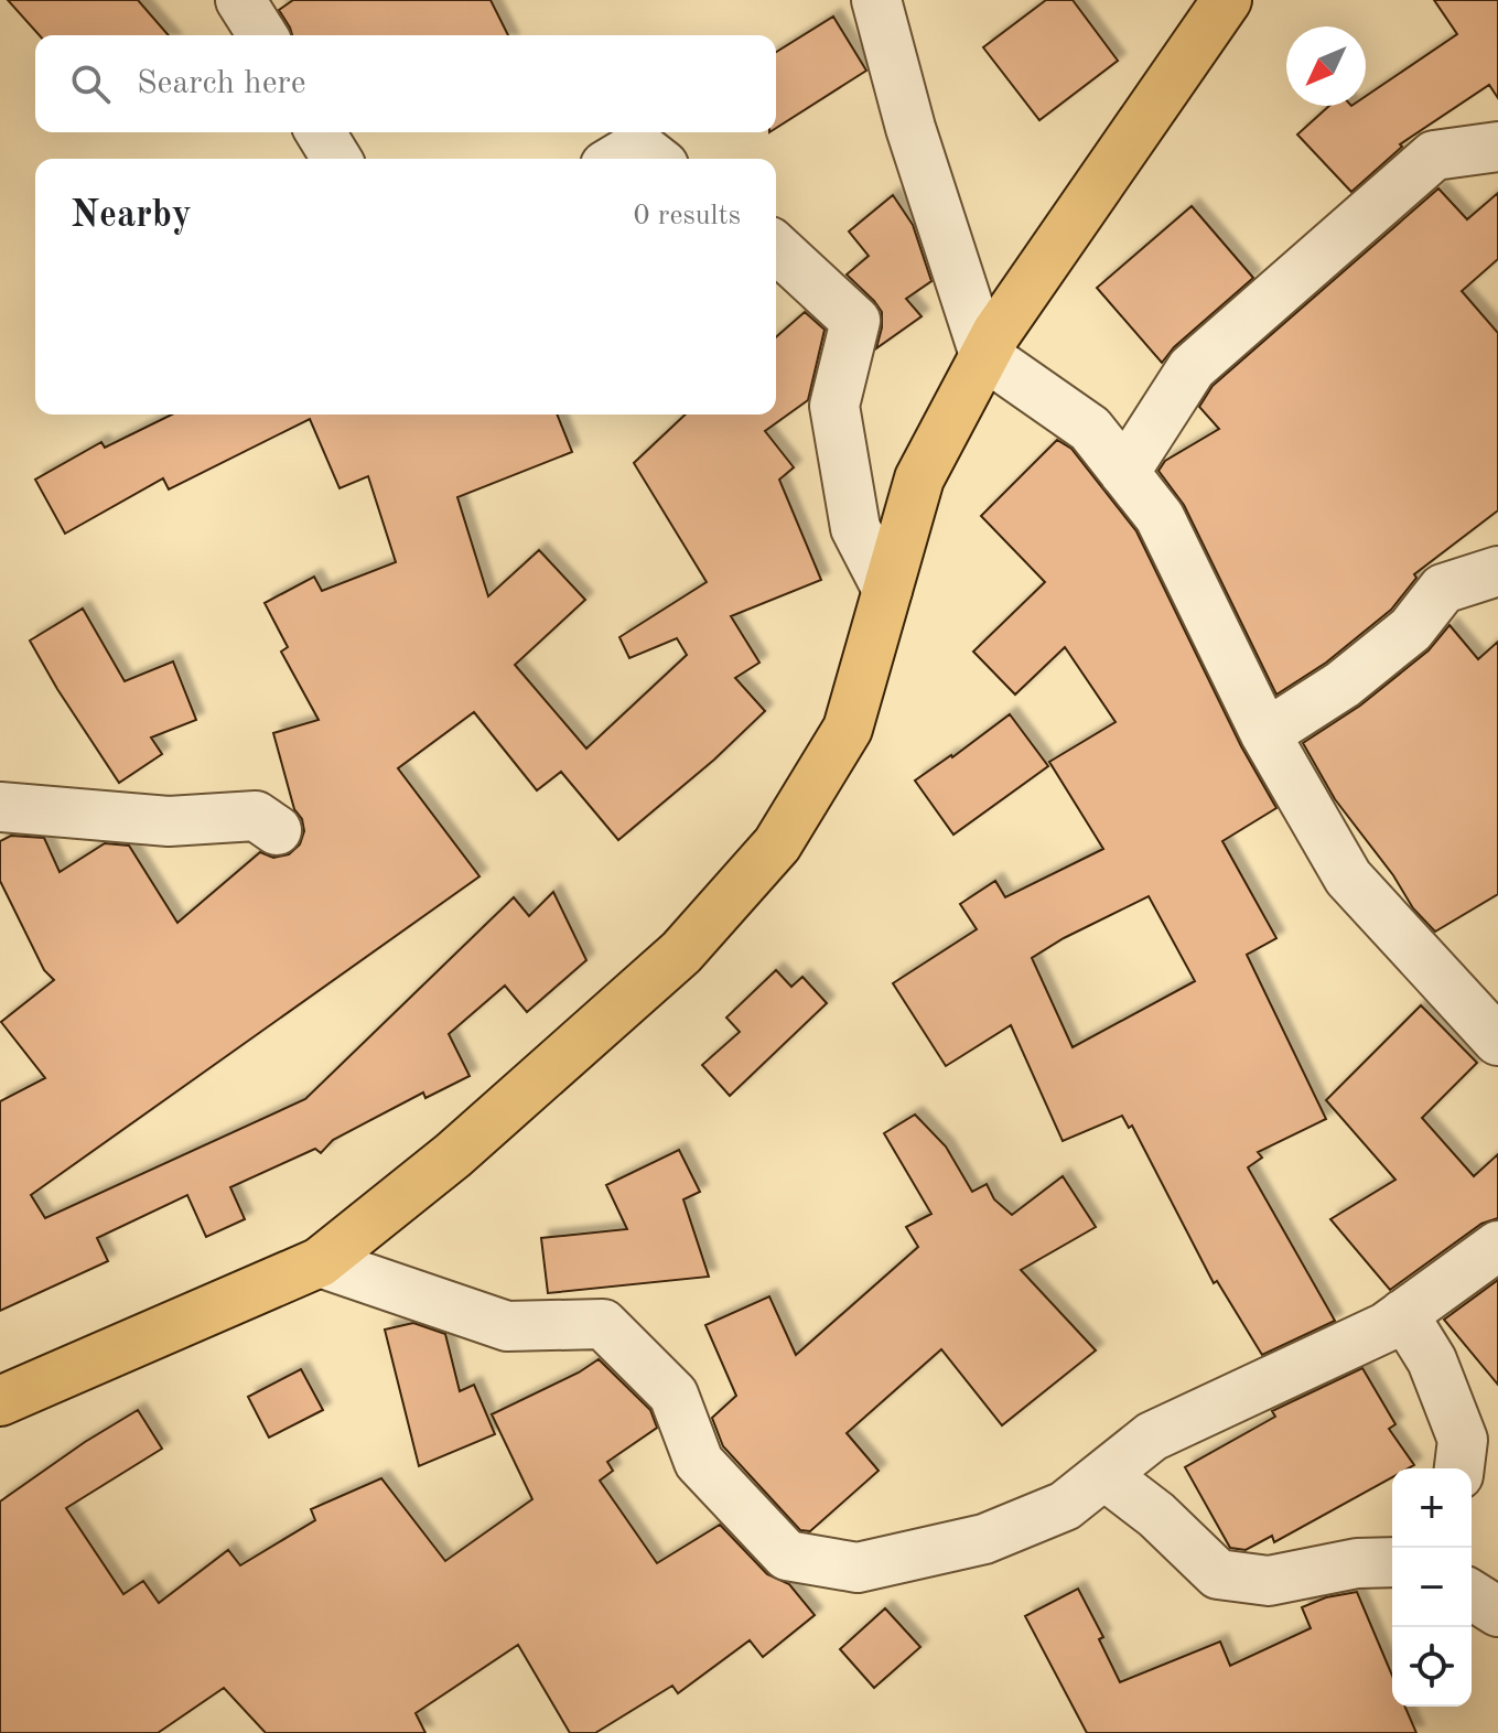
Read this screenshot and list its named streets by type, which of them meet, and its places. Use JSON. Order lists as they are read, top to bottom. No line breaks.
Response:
{"north":"bottom left","page":{"search":"Search here","heading":["Nearby","0 results"],"map_buttons":["+","−"]}}
